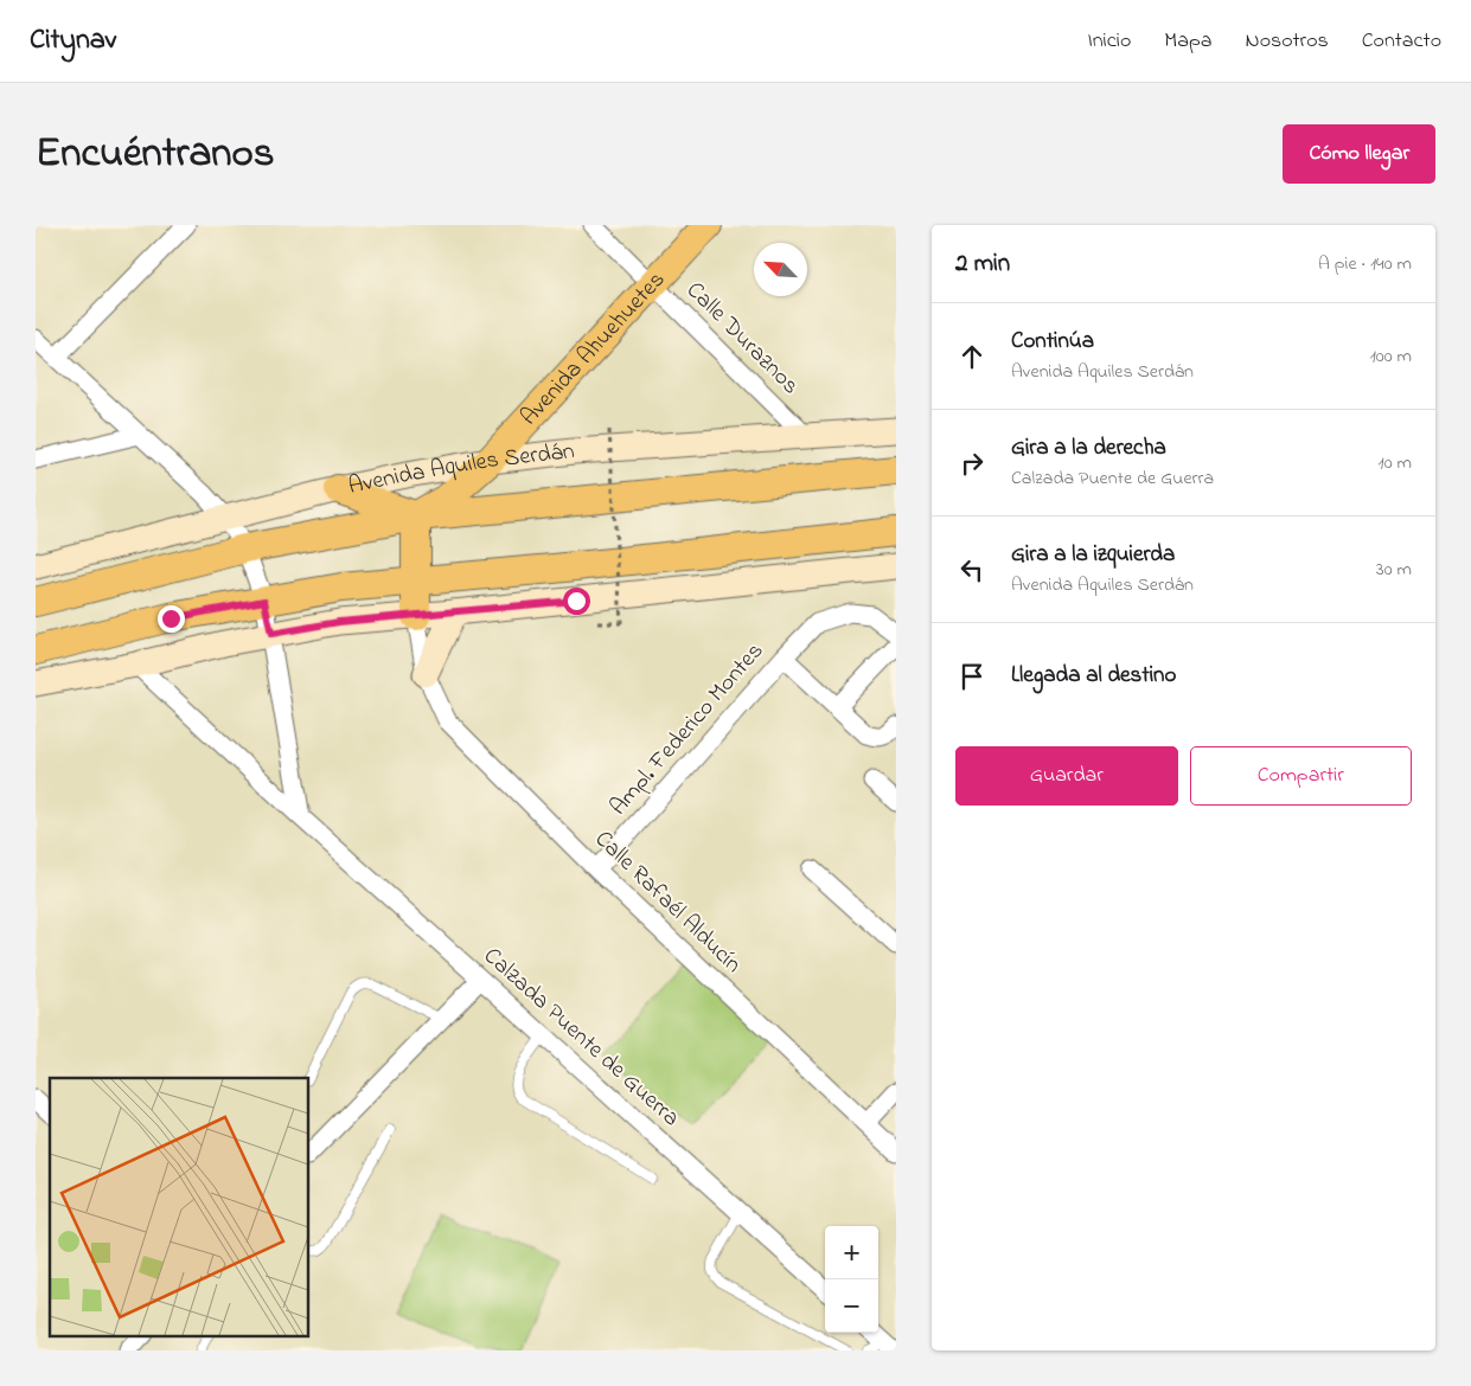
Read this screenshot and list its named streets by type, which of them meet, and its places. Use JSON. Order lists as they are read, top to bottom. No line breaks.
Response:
{"streets":{"main road":["Avenida Ahuehuetes","Avenida Aquiles Serdán"],"street":["Calle Duraznos","Ampl. Federico Montes","Calle Rafaél Alducín","Calzada Puente de Guerra"]},"crossings":[["Calle Duraznos","Avenida Ahuehuetes"],["Calle Duraznos","Avenida Aquiles Serdán"],["Avenida Ahuehuetes","Avenida Aquiles Serdán"],["Ampl. Federico Montes","Calle Rafaél Alducín"]],"north":"top left","page":{"header":"Citynav","nav":["Inicio","Mapa","Nosotros","Contacto"],"title":"Encuéntranos","buttons":["Cómo llegar",["Guardar","Compartir"]],"heading":["2 min","A pie · 140 m"],"list":[["Continúa","Avenida Aquiles Serdán","100 m"],["Gira a la derecha","Calzada Puente de Guerra","10 m"],["Gira a la izquierda","Avenida Aquiles Serdán","30 m"],"Llegada al destino"],"map_buttons":["+","−"]}}
